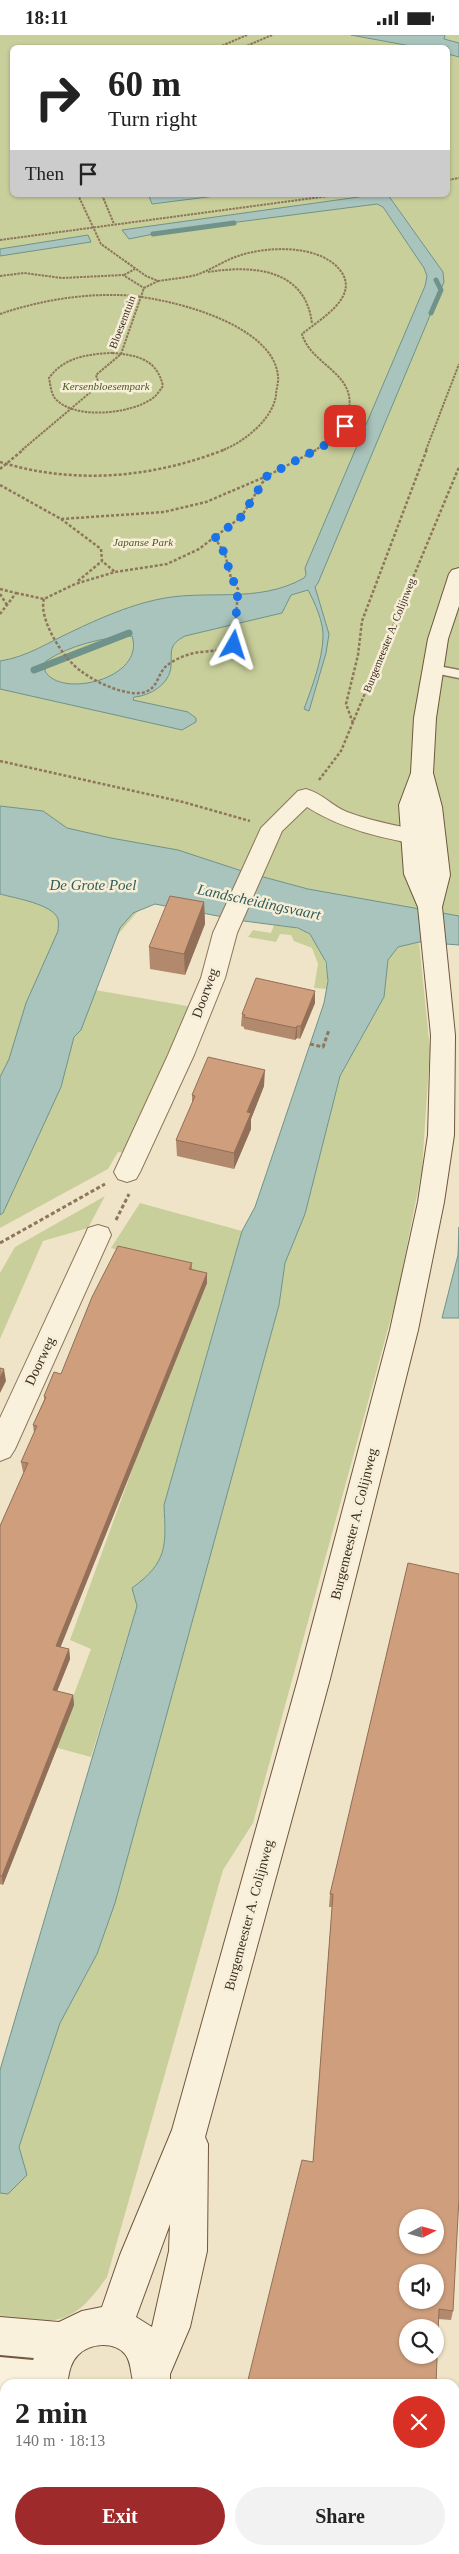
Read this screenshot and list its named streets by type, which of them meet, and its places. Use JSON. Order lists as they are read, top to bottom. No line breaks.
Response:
{"streets":{"street":["Burgemeester A. Colijnweg","Doorweg"],"path":["Bloesemtuin"]},"crossings":[["Burgemeester A. Colijnweg","Doorweg"]],"water":["De Grote Poel","Landscheidingsvaart"],"parks":["Kersenbloesempark","Japanse Park"],"north":"right","page":{"status":"18:11","turn":["60 m","Turn right"],"then":"Then","heading":["2 min","140 m · 18:13"],"buttons":["Exit","Share"]}}
